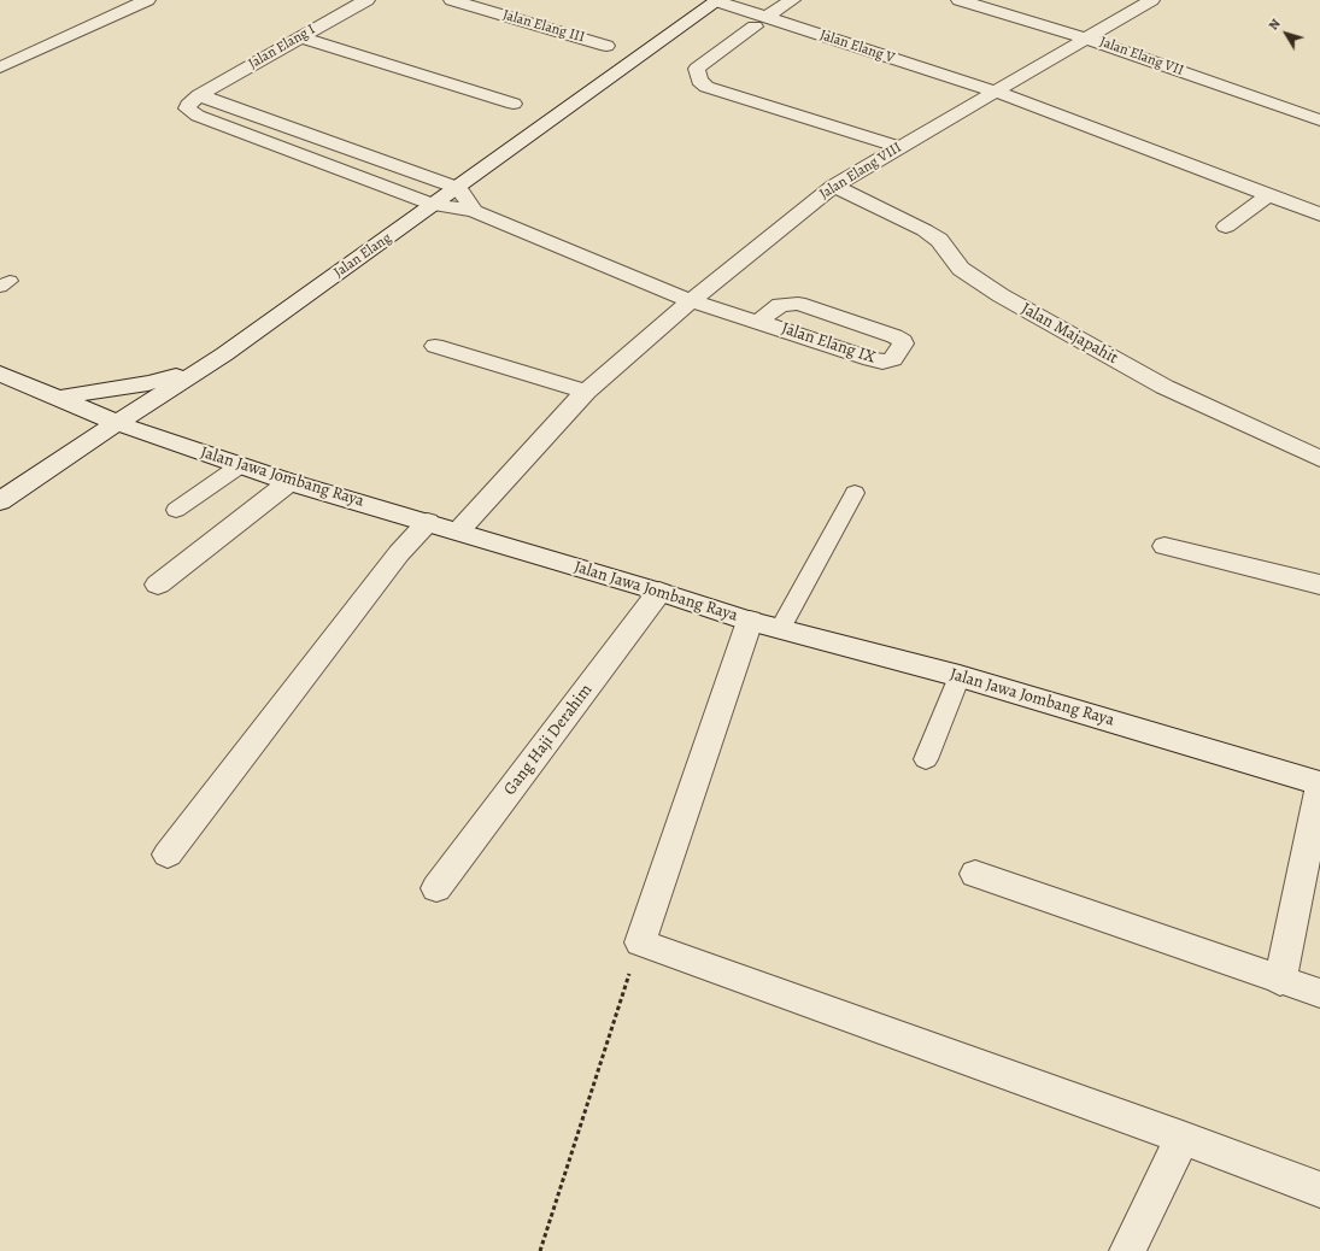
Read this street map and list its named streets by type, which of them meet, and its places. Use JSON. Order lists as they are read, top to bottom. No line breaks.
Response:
{"streets":{"street":["Jalan Elang III","Jalan Elang I","Jalan Elang V","Jalan Elang VII","Jalan Elang VIII","Jalan Elang","Jalan Majapahit","Jalan Elang IX","Jalan Jawa Jombang Raya","Gang Haji Derahim"]},"crossings":[["Jalan Elang I","Jalan Elang IX"],["Jalan Elang V","Jalan Elang VIII"],["Jalan Elang V","Jalan Elang"],["Jalan Elang VII","Jalan Elang VIII"],["Jalan Elang VIII","Jalan Majapahit"],["Jalan Elang VIII","Jalan Elang IX"],["Jalan Elang VIII","Jalan Jawa Jombang Raya"],["Jalan Elang","Jalan Elang IX"],["Jalan Elang","Jalan Jawa Jombang Raya"],["Jalan Jawa Jombang Raya","Gang Haji Derahim"]],"north":"top left"}
